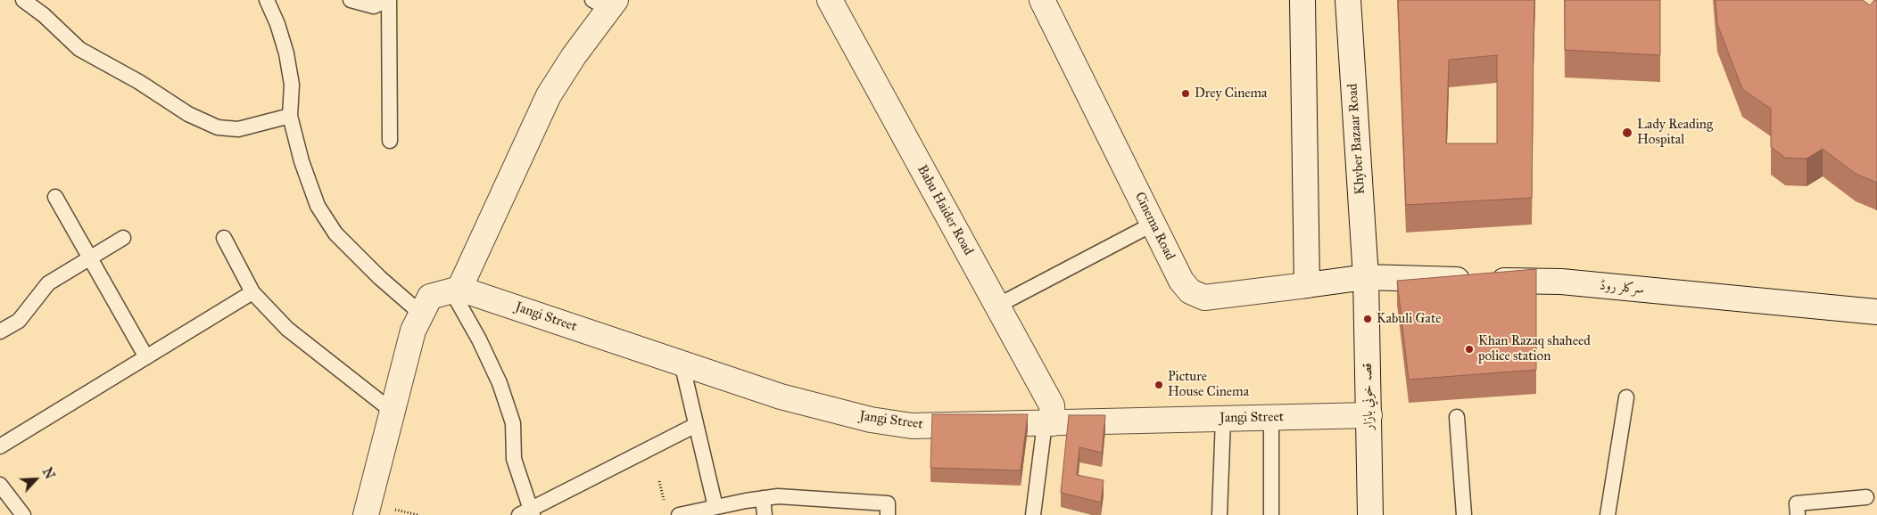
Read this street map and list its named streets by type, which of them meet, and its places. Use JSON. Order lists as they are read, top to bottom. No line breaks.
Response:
{"streets":{"street":["Khyber Bazaar Road","Babu Haider Road","Cinema Road","سرکلر روڈ","Jangi Street","قصہ خوني بازار"]},"crossings":[["Khyber Bazaar Road","Cinema Road"],["Khyber Bazaar Road","سرکلر روڈ"],["Khyber Bazaar Road","قصہ خوني بازار"],["Babu Haider Road","Jangi Street"],["Cinema Road","سرکلر روڈ"],["Cinema Road","قصہ خوني بازار"],["سرکلر روڈ","قصہ خوني بازار"],["Jangi Street","قصہ خوني بازار"]],"places":["Drey Cinema","Lady Reading Hospital","Kabuli Gate","Khan Razaq shaheed police station","Picture House Cinema"],"north":"top right"}
